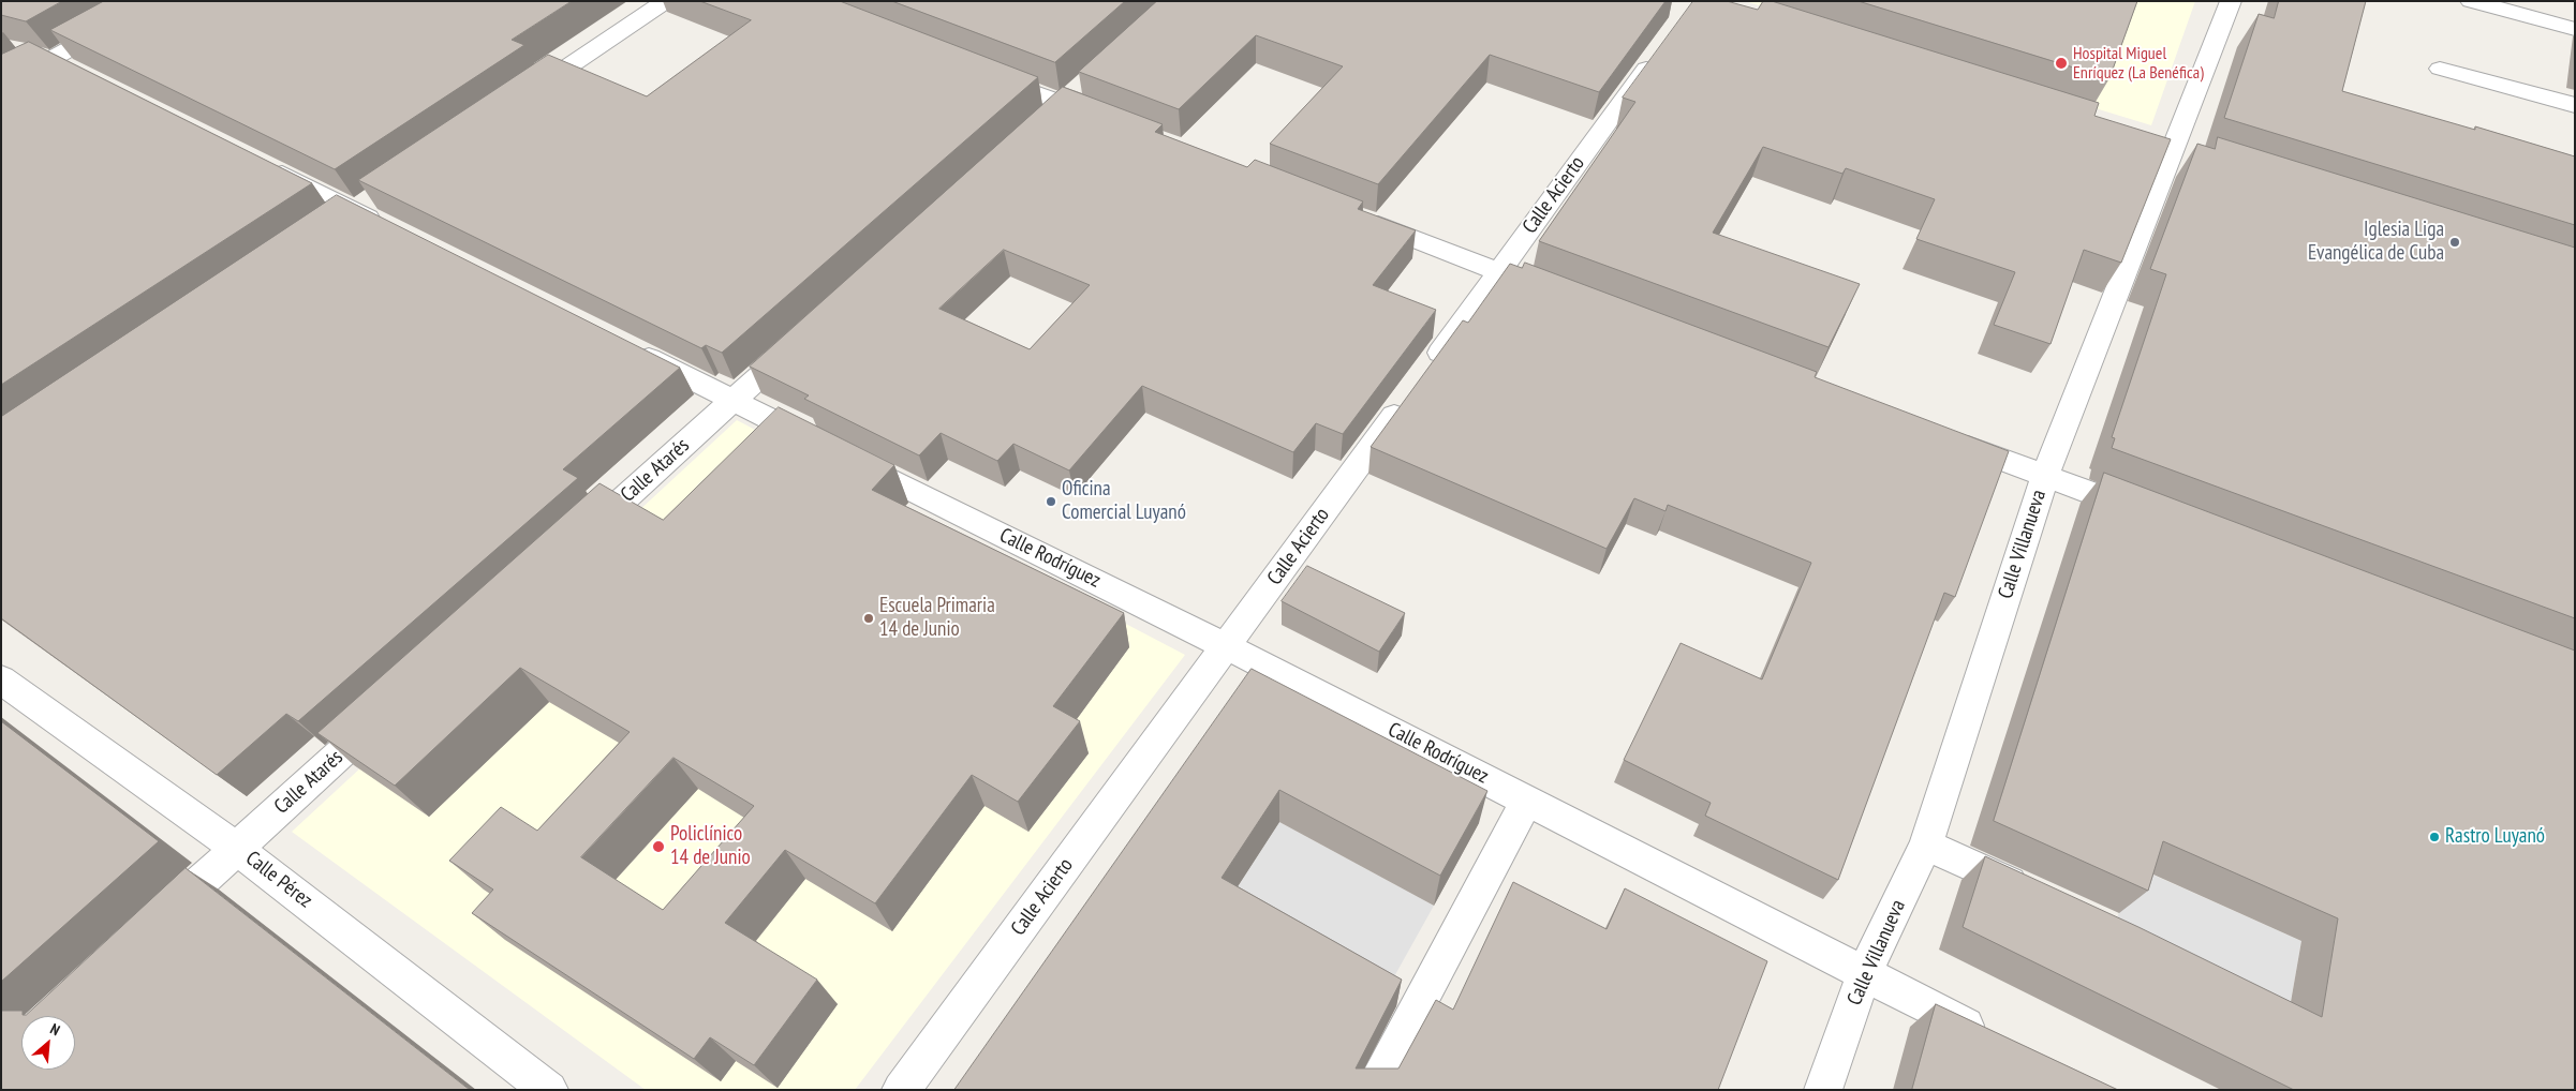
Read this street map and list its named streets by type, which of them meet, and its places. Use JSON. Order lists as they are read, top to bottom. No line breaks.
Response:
{"streets":{"street":["Calle Acierto","Calle Atarés","Calle Villanueva","Calle Rodríguez","Calle Pérez"]},"crossings":[["Calle Acierto","Calle Rodríguez"],["Calle Atarés","Calle Rodríguez"],["Calle Atarés","Calle Pérez"],["Calle Villanueva","Calle Rodríguez"]],"places":["Hospital Miguel Enríquez (La Benéfica)","Iglesia Liga Evangélica de Cuba","Oficina Comercial Luyanó","Escuela Primaria 14 de Junio","Rastro Luyanó","Policlínico 14 de Junio"],"north":"top right"}
